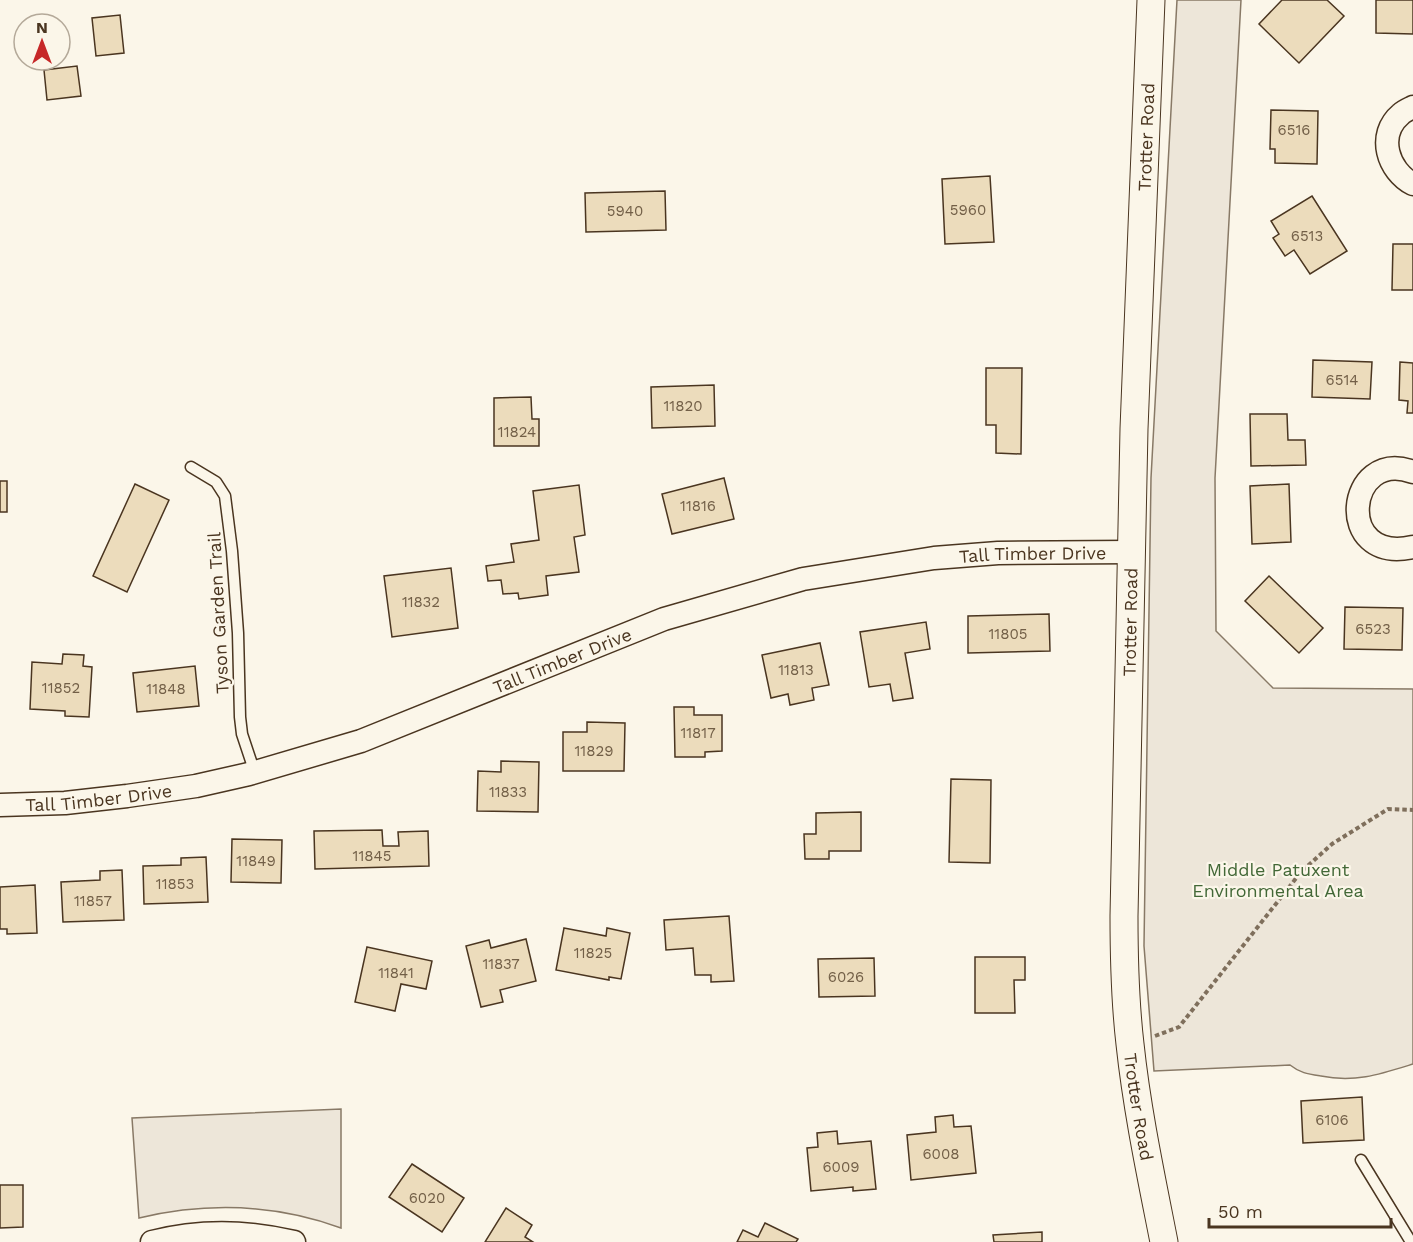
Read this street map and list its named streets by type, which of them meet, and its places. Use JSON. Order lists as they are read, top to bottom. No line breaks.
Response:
{"streets":{"street":["Trotter Road","Tall Timber Drive"],"lane":["Tyson Garden Trail"]},"crossings":[["Trotter Road","Tall Timber Drive"],["Tall Timber Drive","Tyson Garden Trail"]],"parks":["Middle Patuxent Environmental Area"],"house_numbers":["6516","5960","5940","6513","6514","11820","11824","11816","11832","6523","11805","11813","11852","11848","11817","11829","11833","11845","11849","11853","11857","11825","11837","11841","6026","6106","6008","6009","6020"],"scale_bar":"50 m","north":"top"}
